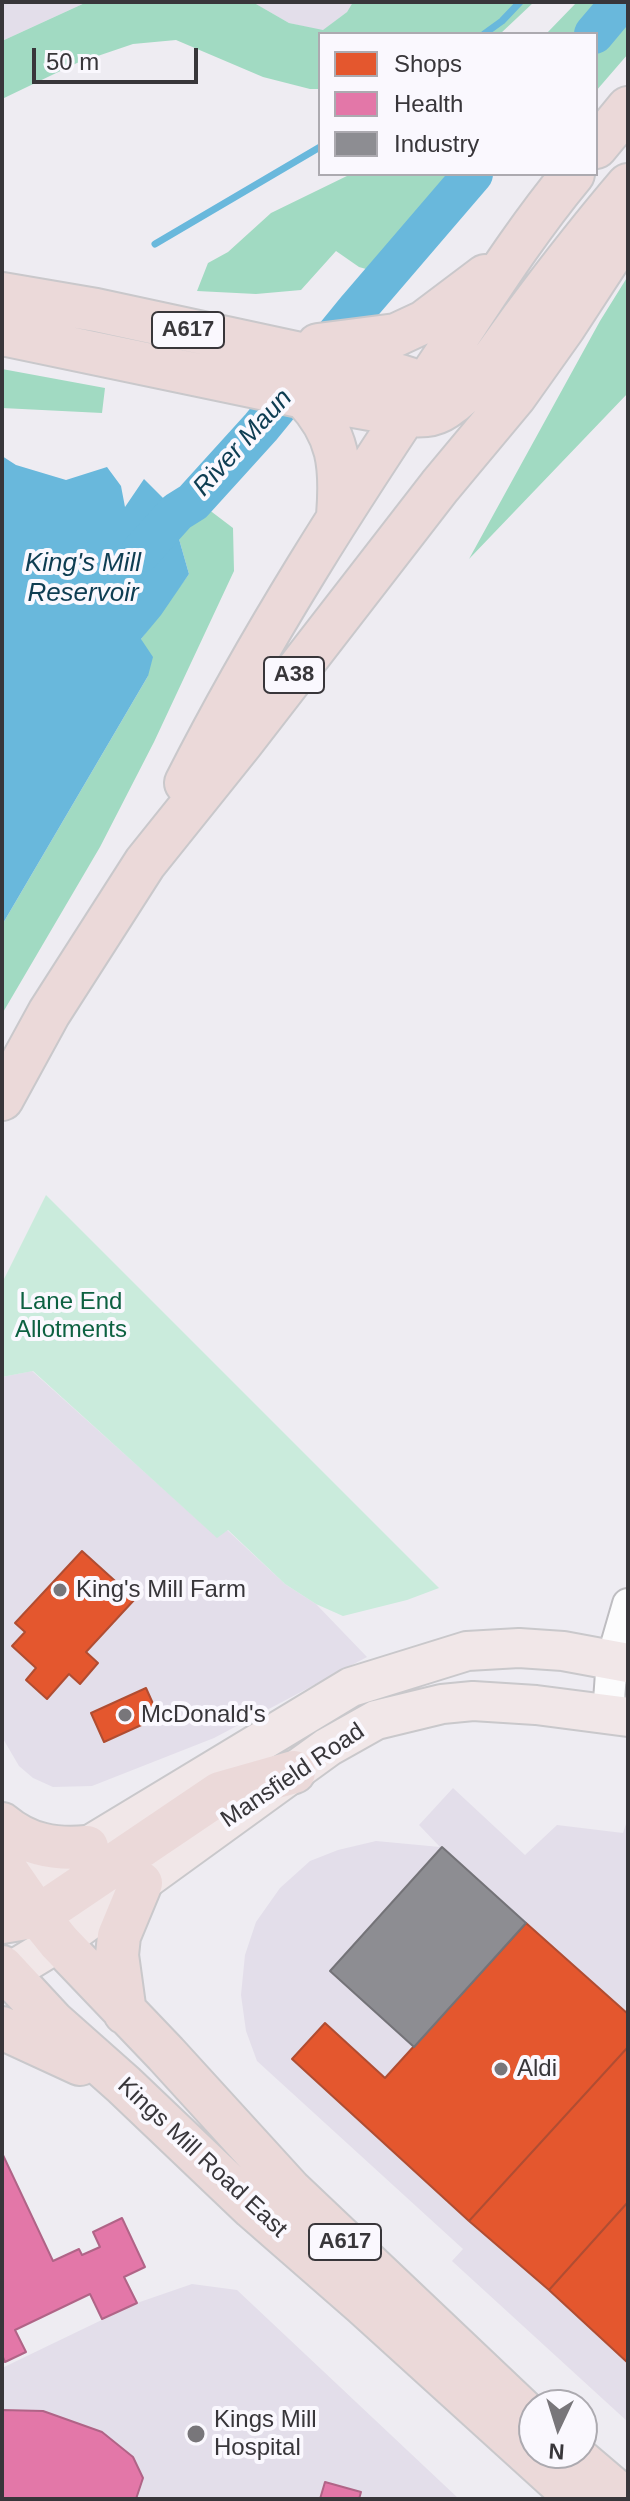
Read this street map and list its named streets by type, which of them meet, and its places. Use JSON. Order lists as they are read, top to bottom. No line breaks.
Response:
{"streets":{"highway":["A617","A38","Kings Mill Road East"],"main road":["Mansfield Road"]},"crossings":[["A617","A38"],["Mansfield Road","Kings Mill Road East"]],"water":["River Maun","King's Mill Reservoir"],"parks":["Lane End Allotments"],"places":["King's Mill Farm","McDonald's","Aldi","Kings Mill Hospital"],"legend":["Shops","Health","Industry"],"scale_bar":"50 m","north":"bottom"}
